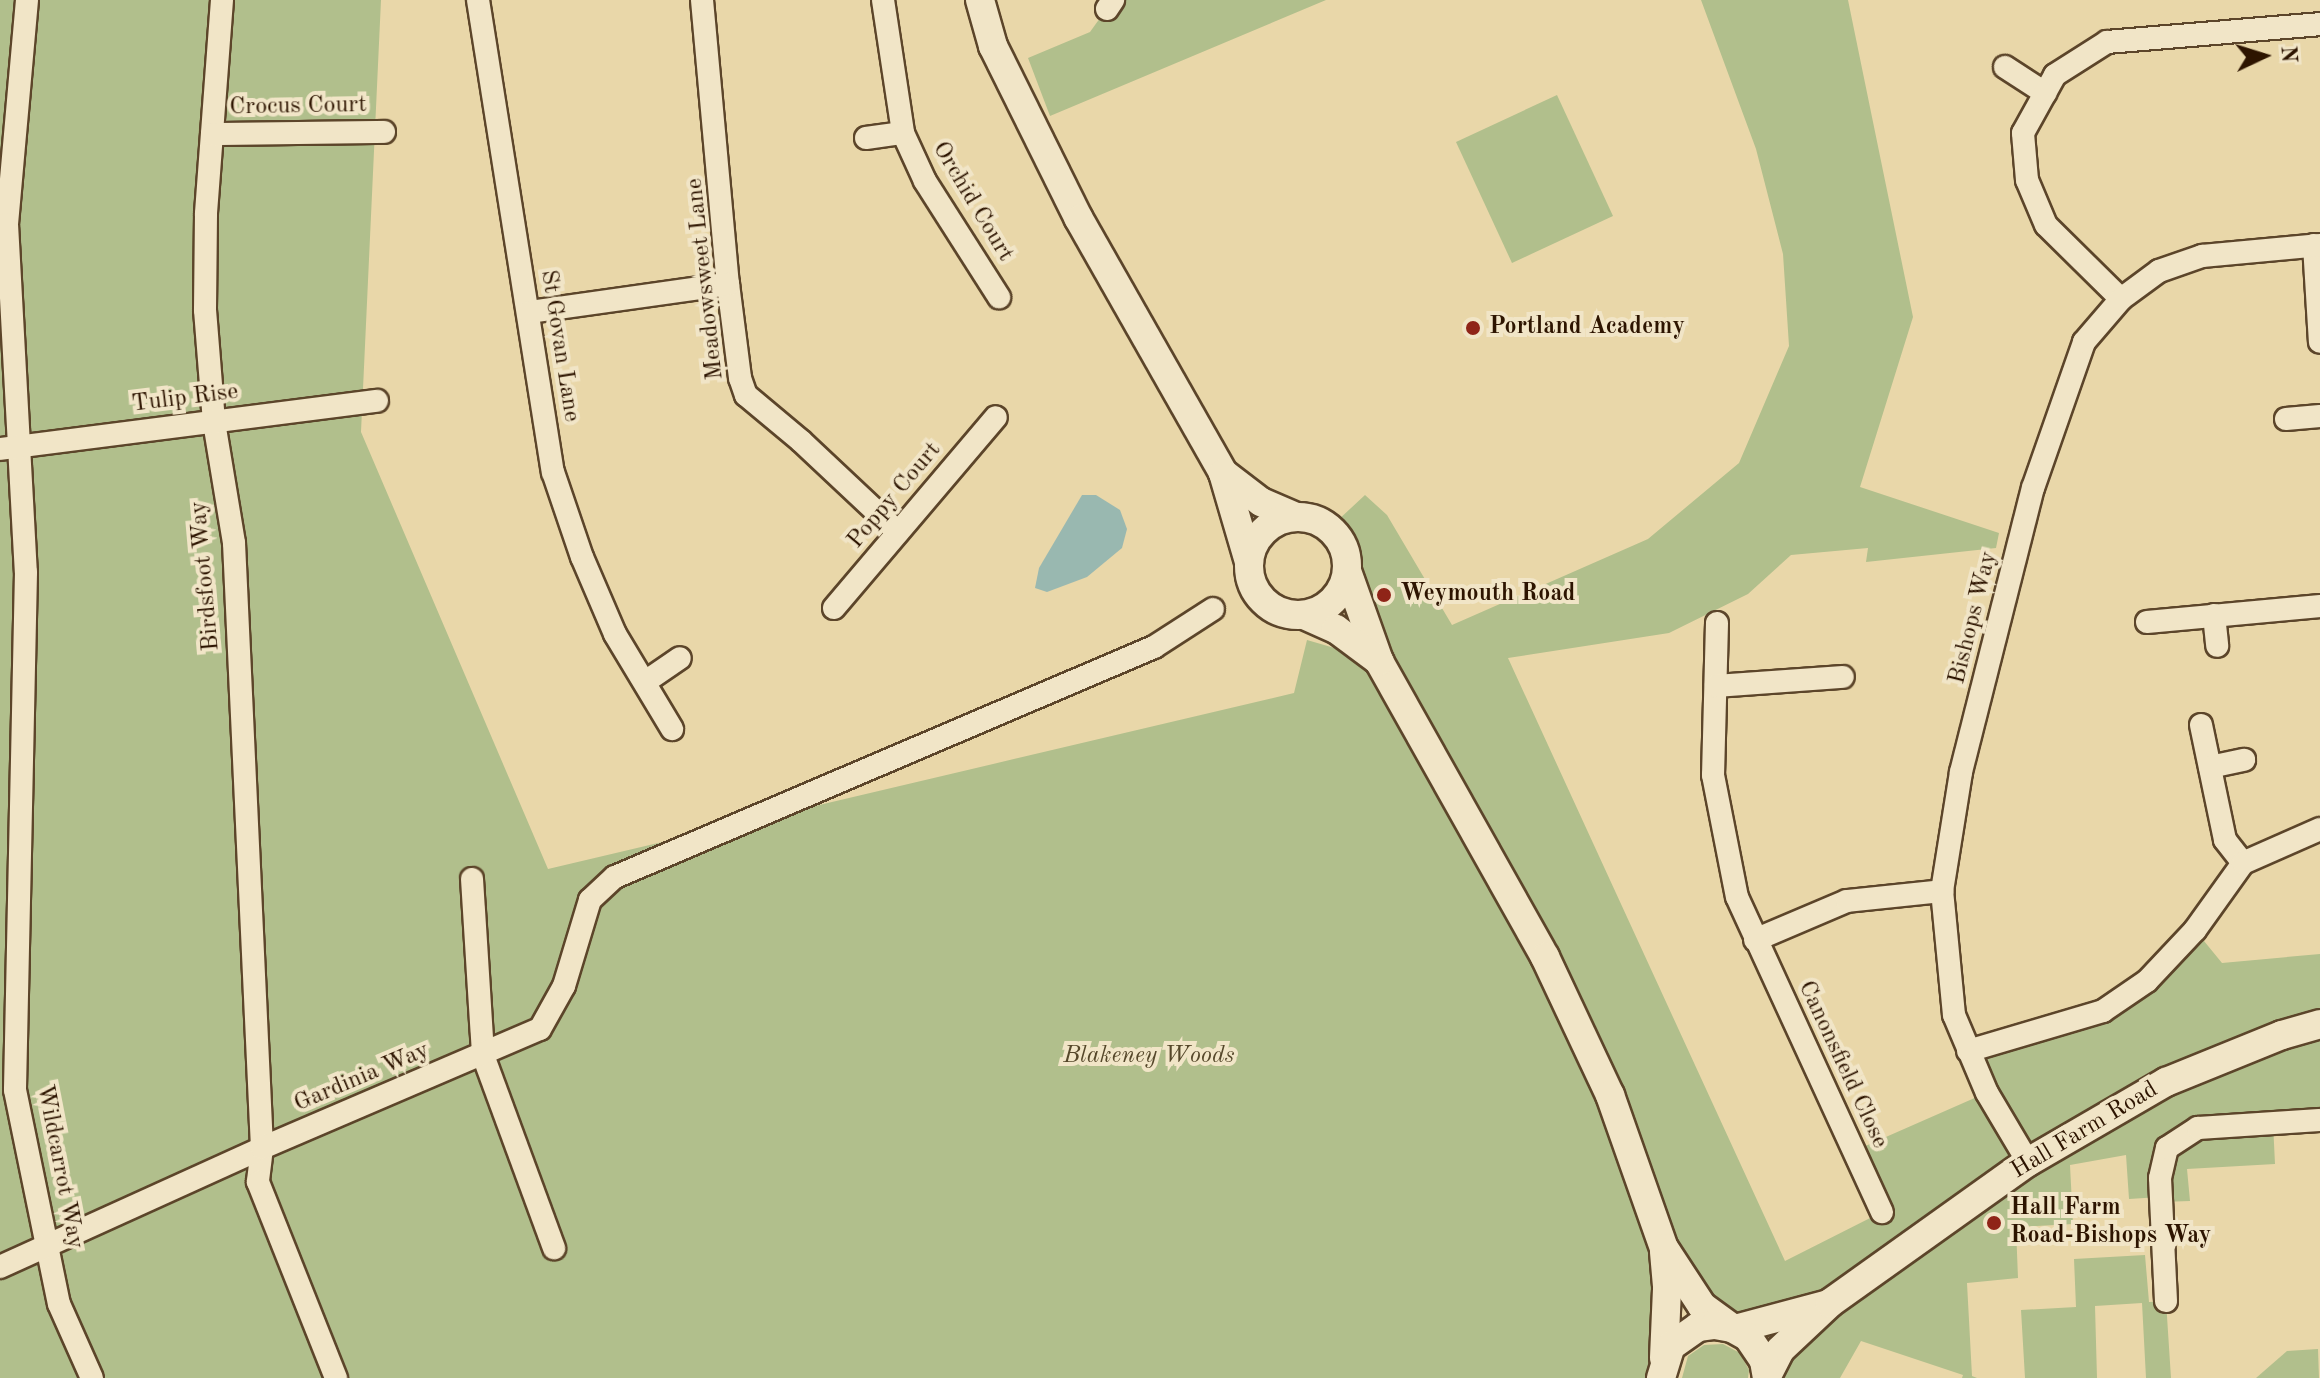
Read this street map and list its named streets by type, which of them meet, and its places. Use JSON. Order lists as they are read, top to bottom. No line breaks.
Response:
{"streets":{"street":["Crocus Court","Orchid Court","Meadowsweet Lane","St Govan Lane","Tulip Rise","Poppy Court","Birdsfoot Way","Bishops Way","Canonsfield Close","Gardinia Way","Hall Farm Road","Wildcarrot Way"]},"crossings":[["Crocus Court","Birdsfoot Way"],["Meadowsweet Lane","Poppy Court"],["Tulip Rise","Birdsfoot Way"],["Tulip Rise","Wildcarrot Way"],["Birdsfoot Way","Gardinia Way"],["Bishops Way","Hall Farm Road"],["Gardinia Way","Wildcarrot Way"]],"parks":["Blakeney Woods"],"places":["Portland Academy","Weymouth Road","Hall Farm Road-Bishops Way"],"north":"right"}
